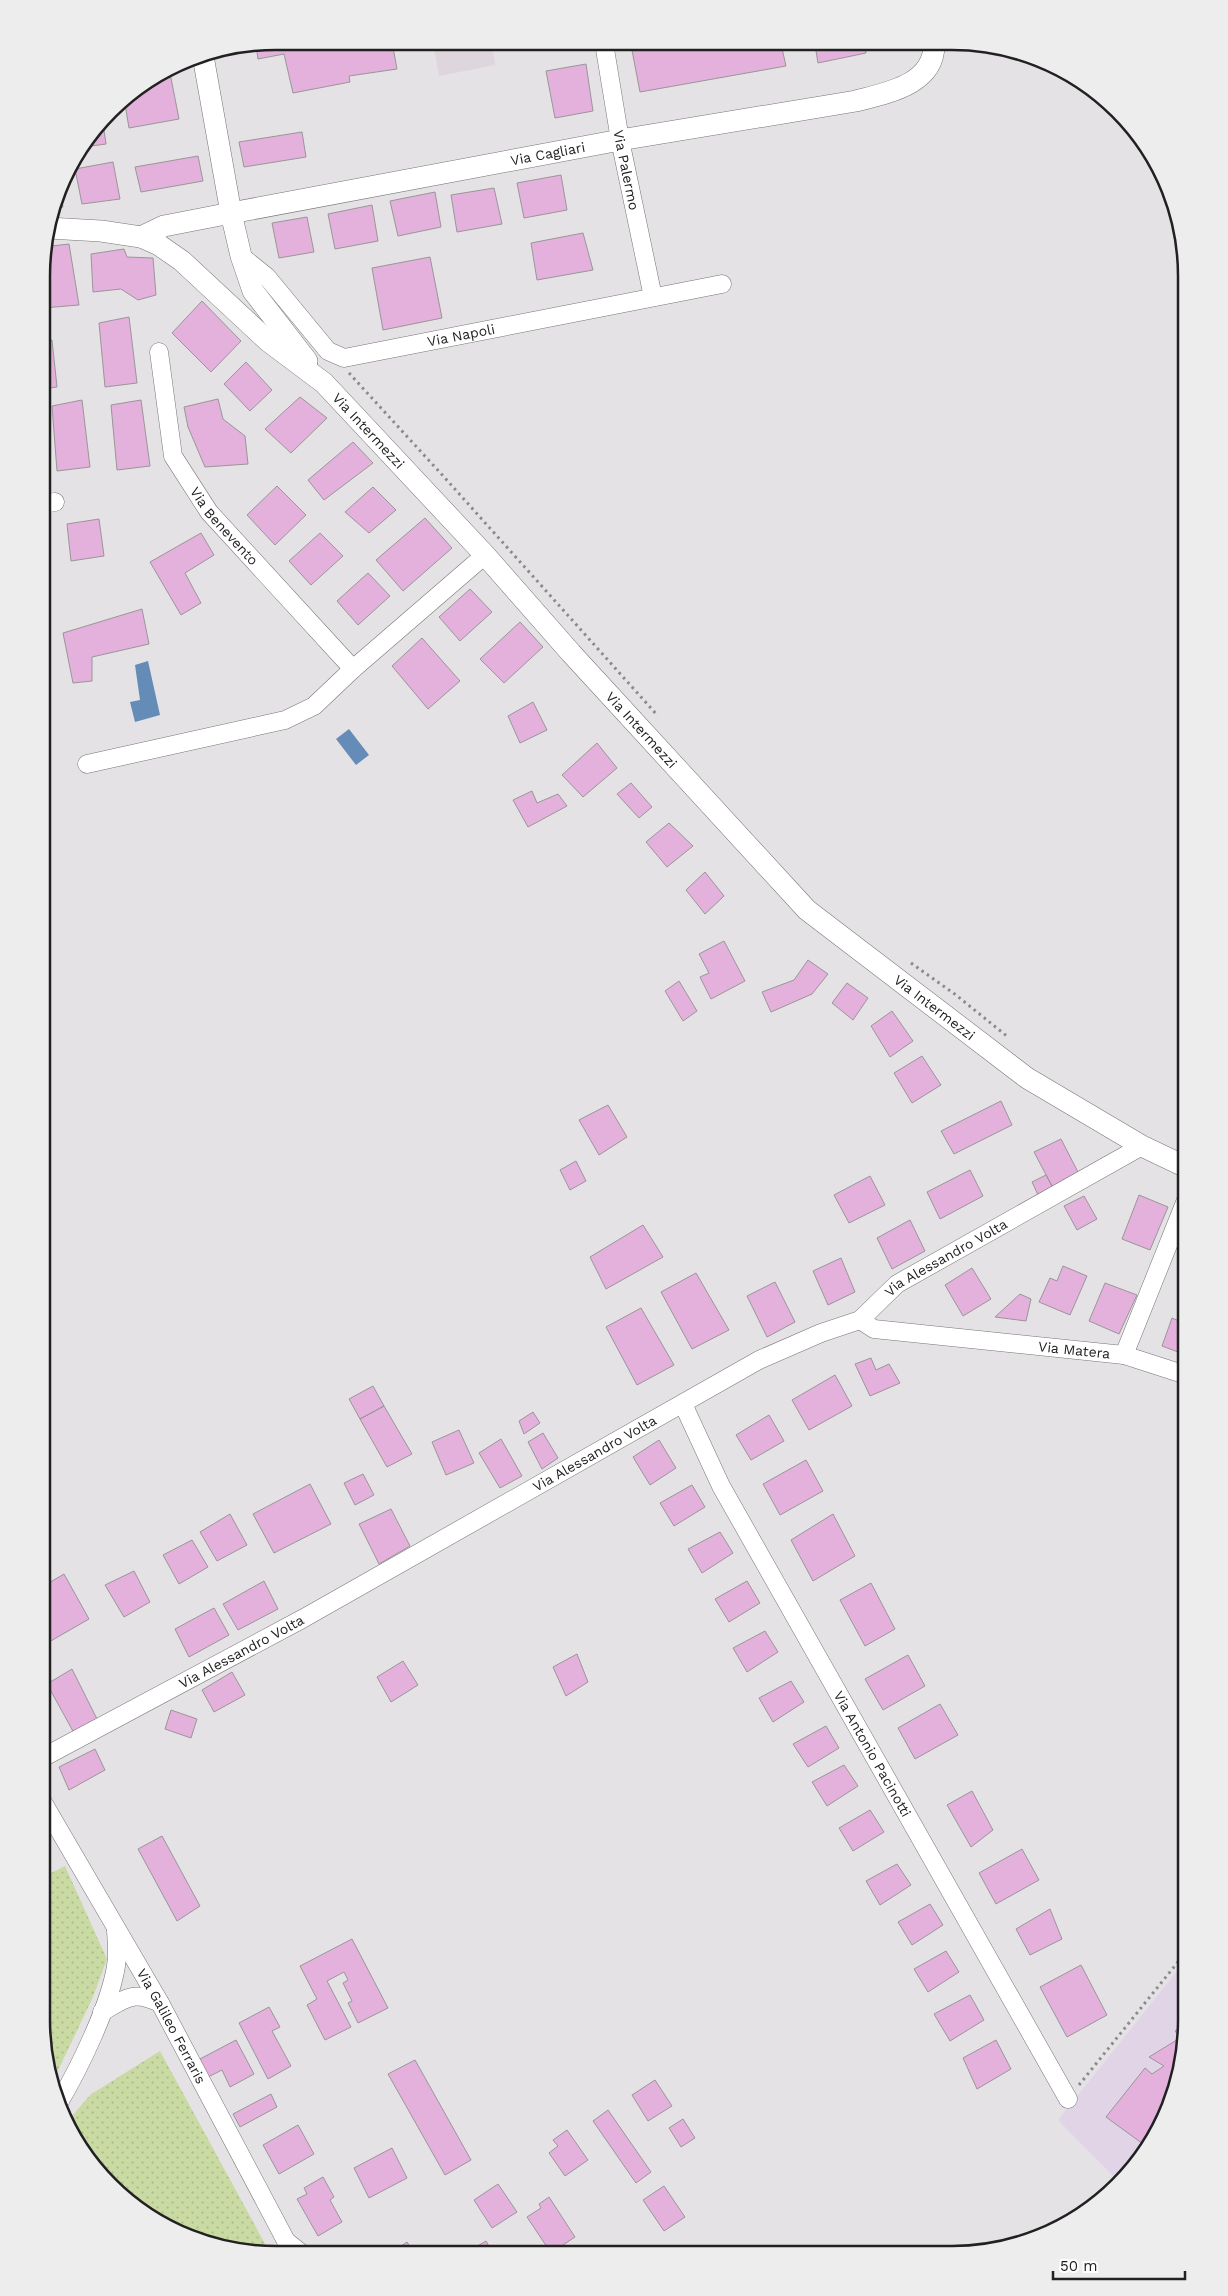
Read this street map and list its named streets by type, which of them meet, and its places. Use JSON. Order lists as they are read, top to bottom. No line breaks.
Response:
{"streets":{"street":["Via Cagliari","Via Palermo","Via Napoli","Via Intermezzi","Via Benevento","Via Alessandro Volta","Via Matera","Via Antonio Pacinotti","Via Galileo Ferraris"]},"crossings":[["Via Cagliari","Via Palermo"],["Via Cagliari","Via Intermezzi"],["Via Palermo","Via Napoli"],["Via Intermezzi","Via Alessandro Volta"],["Via Alessandro Volta","Via Matera"],["Via Alessandro Volta","Via Antonio Pacinotti"]],"scale_bar":"50 m"}
